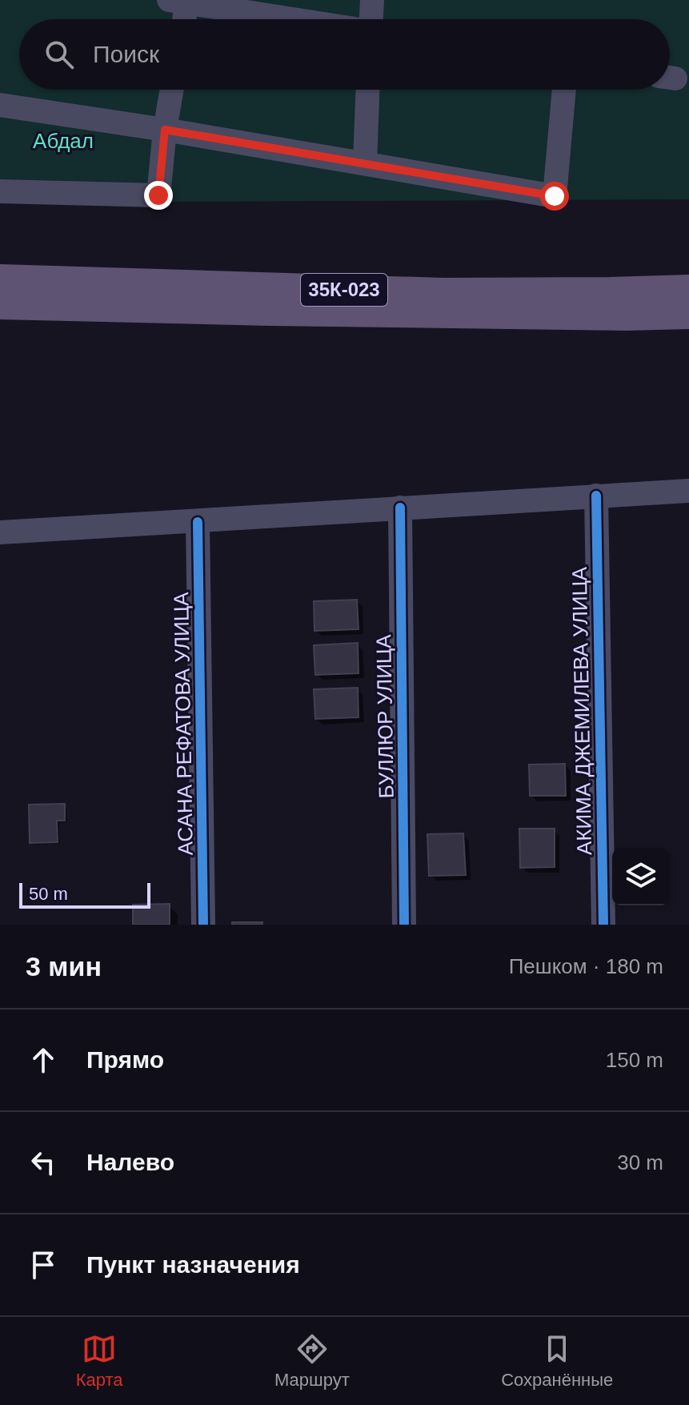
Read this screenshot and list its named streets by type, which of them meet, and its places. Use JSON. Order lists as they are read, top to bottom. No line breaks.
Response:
{"streets":{"main road":["35К-023"],"street":["АКИМА ДЖЕМИЛЕВА УЛИЦА","БУЛЛЮР УЛИЦА","АСАНА РЕФАТОВА УЛИЦА"]},"parks":["Абдал"],"scale_bar":"50 m","page":{"search":"Поиск","scale":"50 m","heading":["3 мин","Пешком · 180 m"],"list":[["Прямо","150 m"],["Налево","30 m"],"Пункт назначения"],"nav":["Карта","Маршрут","Сохранённые"]}}
